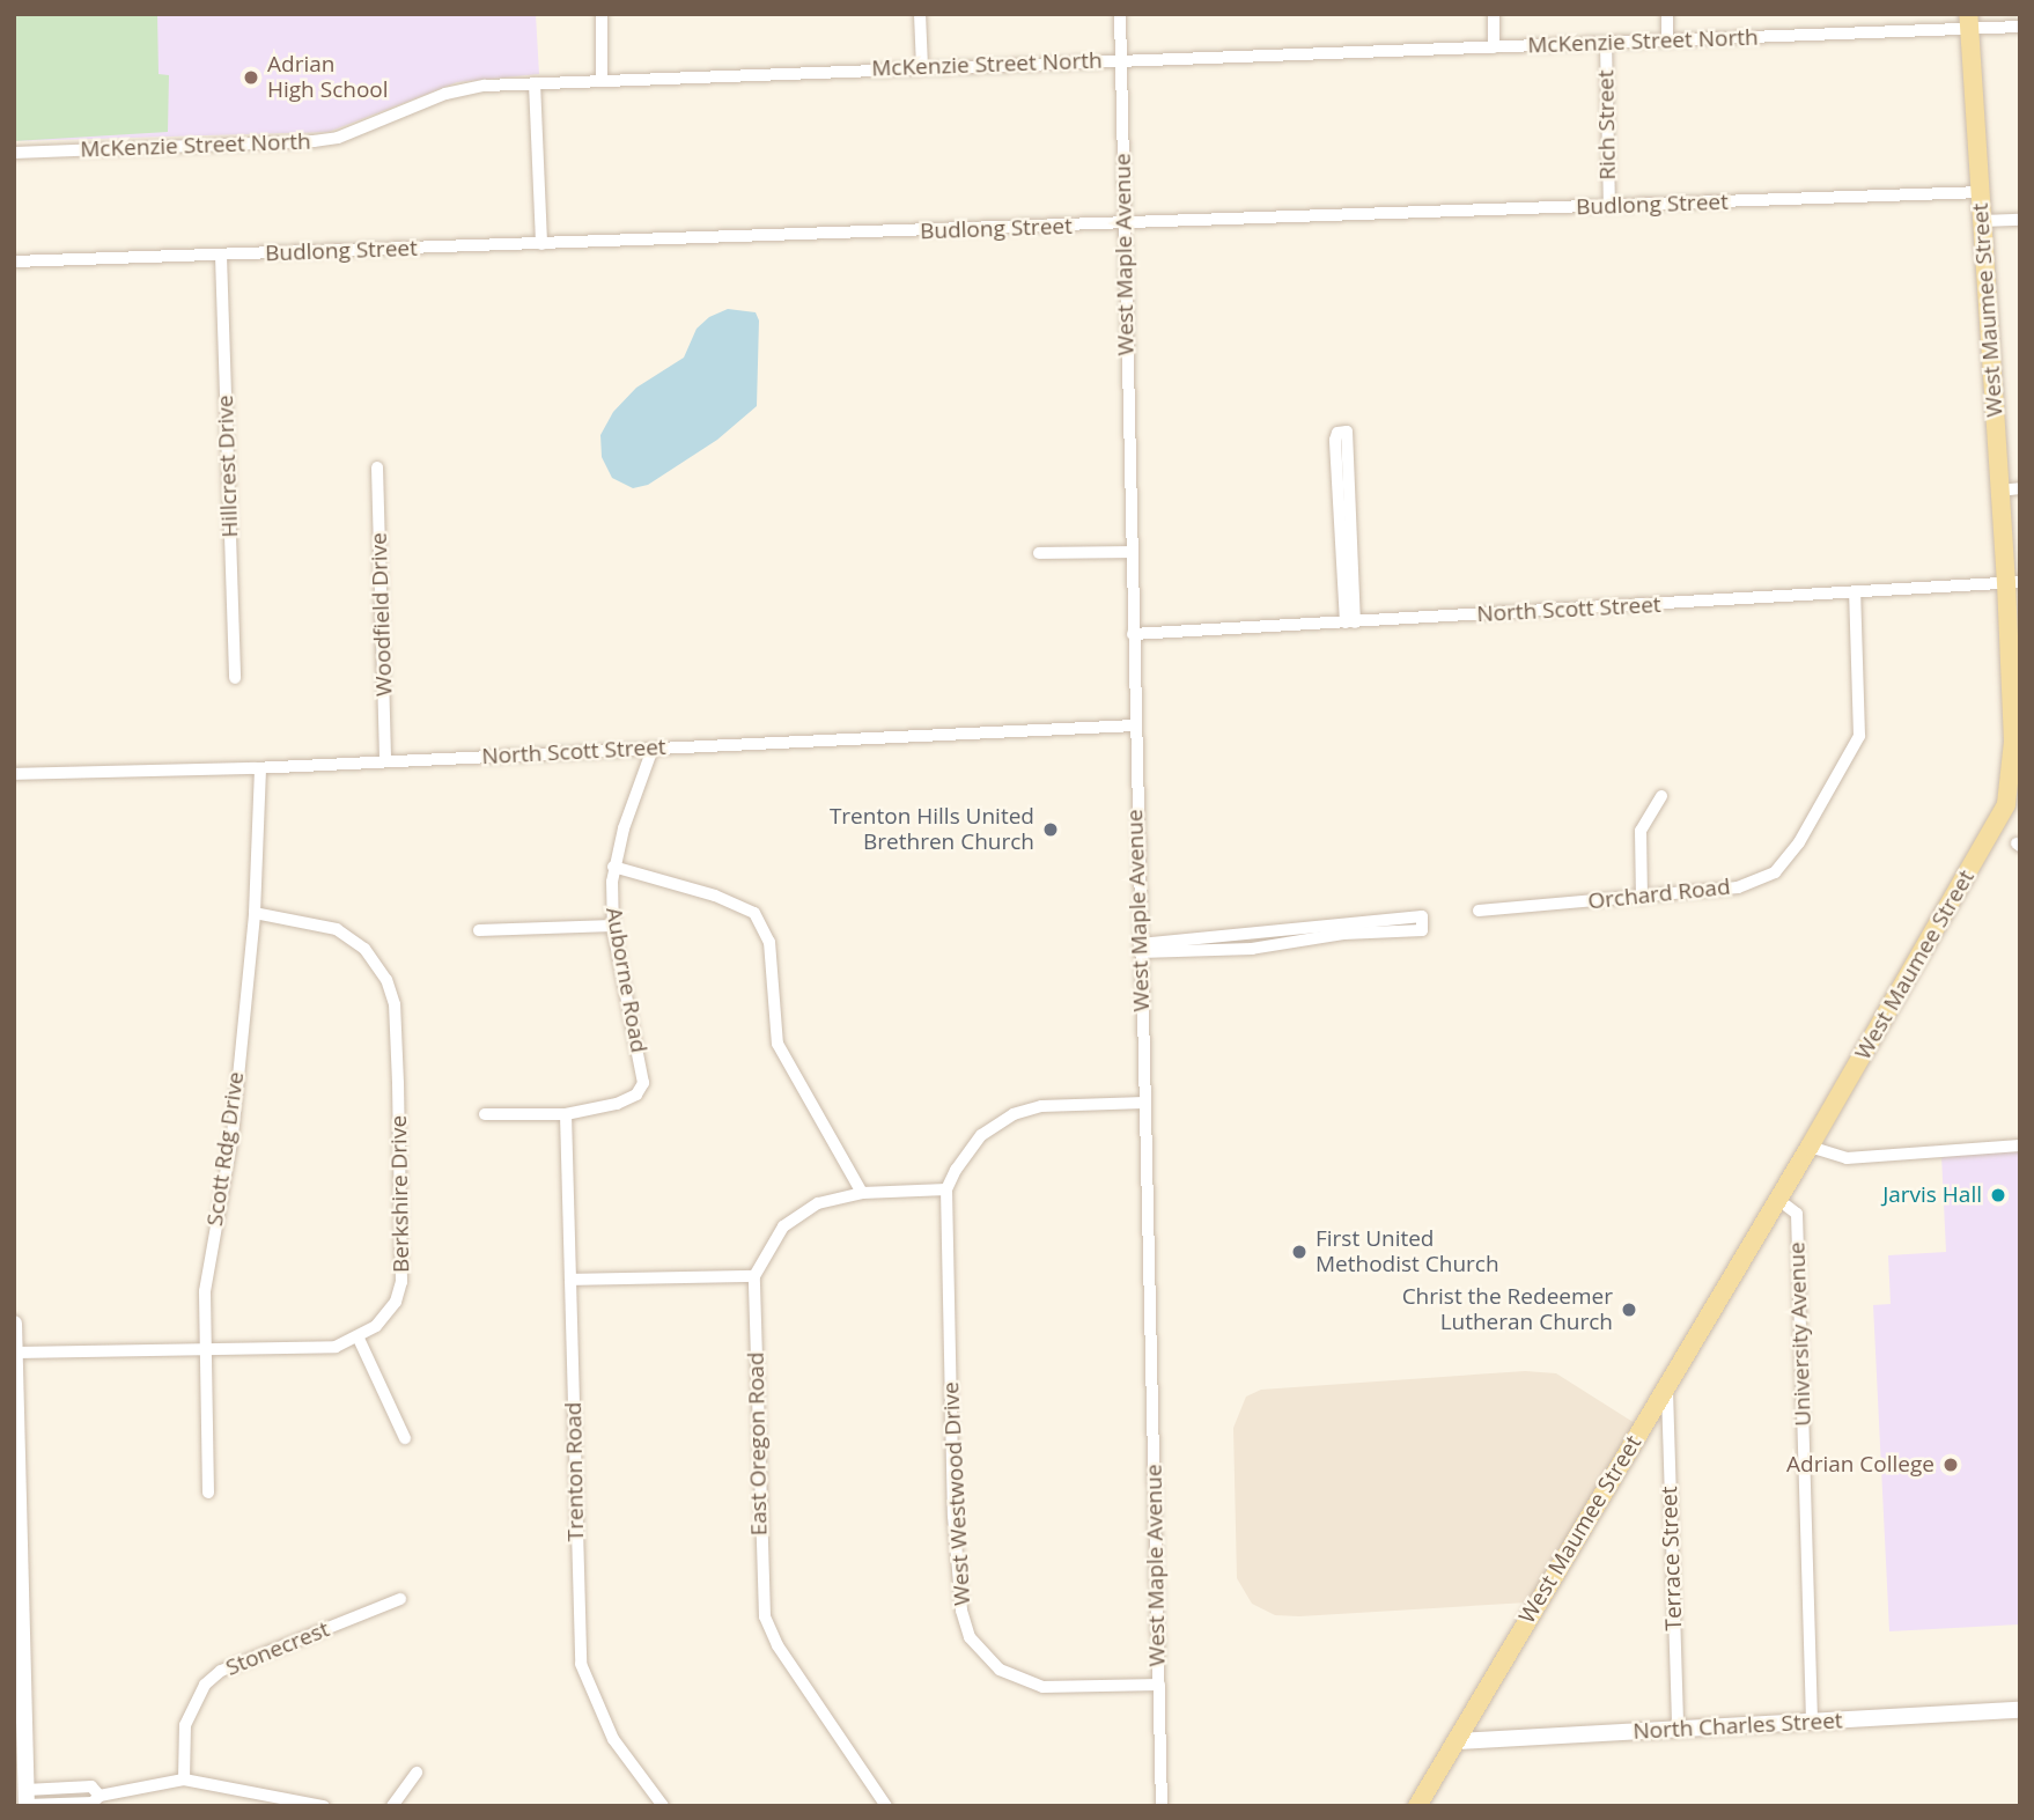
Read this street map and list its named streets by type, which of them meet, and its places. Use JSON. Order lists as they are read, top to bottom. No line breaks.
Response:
{"streets":{"main road":["West Maumee Street"],"street":["McKenzie Street North","Rich Street","Budlong Street","West Maple Avenue","Hillcrest Drive","North Scott Street","Woodfield Drive","Orchard Road","Auborne Road","Scott Rdg Drive","Berkshire Drive","University Avenue","East Oregon Road","Trenton Road","West Westwood Drive","Terrace Street","Stonecrest","North Charles Street"]},"crossings":[["McKenzie Street North","Rich Street"],["McKenzie Street North","West Maple Avenue"],["McKenzie Street North","West Maumee Street"],["Rich Street","Budlong Street"],["Budlong Street","West Maple Avenue"],["Budlong Street","West Maumee Street"],["Budlong Street","Hillcrest Drive"],["West Maple Avenue","North Scott Street"],["West Maple Avenue","West Westwood Drive"],["West Maumee Street","North Scott Street"],["West Maumee Street","University Avenue"],["West Maumee Street","Terrace Street"],["West Maumee Street","North Charles Street"],["North Scott Street","Woodfield Drive"],["North Scott Street","Orchard Road"],["North Scott Street","Auborne Road"],["North Scott Street","Scott Rdg Drive"],["Auborne Road","Trenton Road"],["Scott Rdg Drive","Berkshire Drive"],["University Avenue","North Charles Street"],["East Oregon Road","West Westwood Drive"],["Terrace Street","North Charles Street"]],"places":["Adrian High School","Trenton Hills United Brethren Church","Jarvis Hall","First United Methodist Church","Christ the Redeemer Lutheran Church","Adrian College"]}
